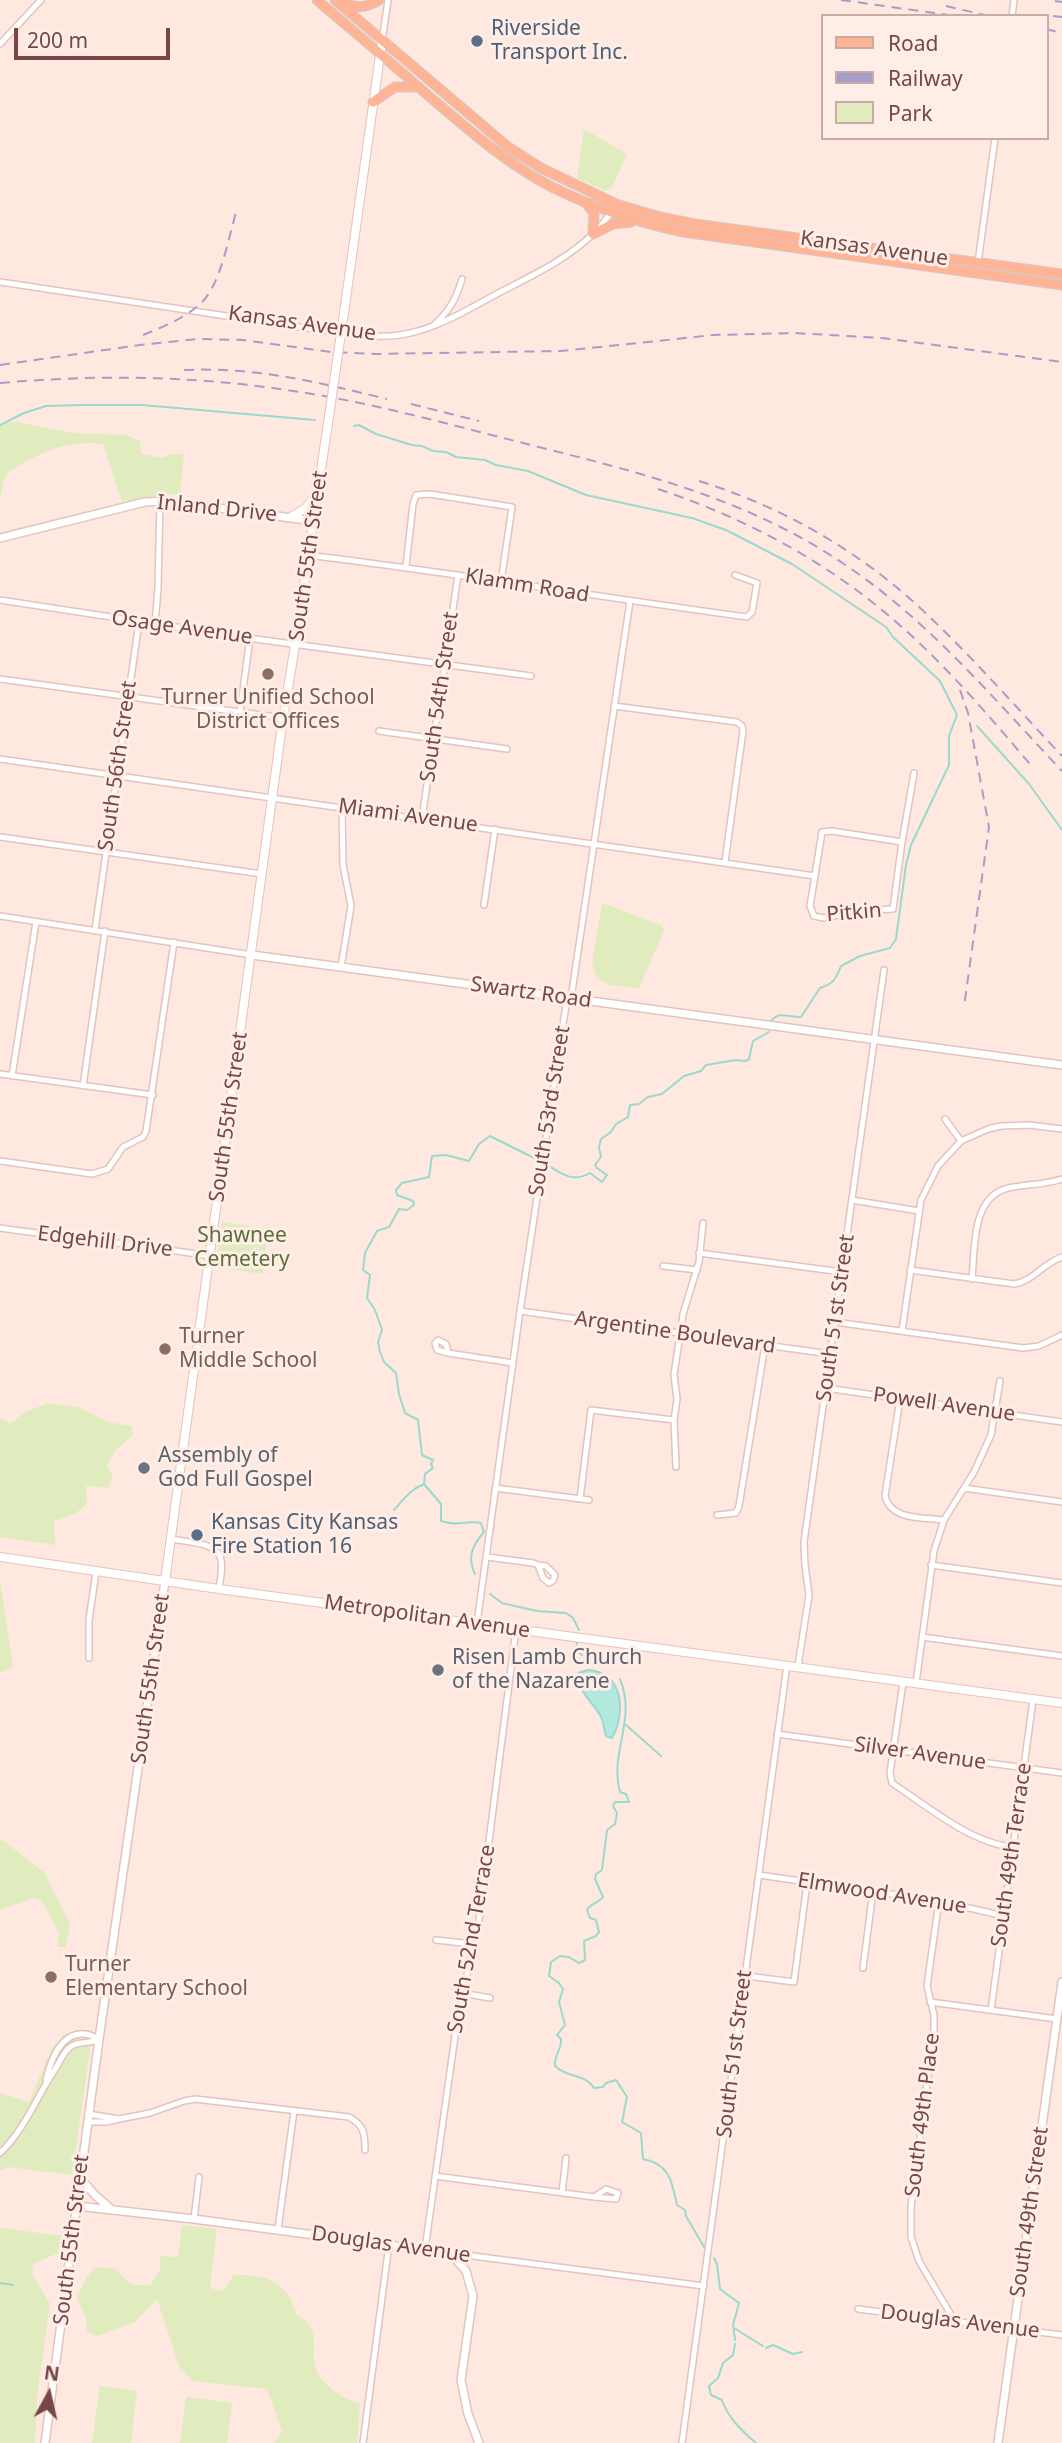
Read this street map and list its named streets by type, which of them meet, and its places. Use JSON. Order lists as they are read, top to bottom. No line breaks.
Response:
{"streets":{"main road":["Kansas Avenue","South 55th Street","Metropolitan Avenue"],"street":["Inland Drive","Klamm Road","Osage Avenue","South 54th Street","South 56th Street","Miami Avenue","Pitkin","Swartz Road","South 53rd Street","Edgehill Drive","South 51st Street","Argentine Boulevard","Powell Avenue","Silver Avenue","South 49th Terrace","Elmwood Avenue","South 52nd Terrace","South 49th Place","South 49th Street","Douglas Avenue"]},"crossings":[["Inland Drive","South 55th Street"],["South 55th Street","Klamm Road"],["South 55th Street","Osage Avenue"],["South 55th Street","Miami Avenue"],["South 55th Street","Swartz Road"],["South 55th Street","Edgehill Drive"],["South 55th Street","Metropolitan Avenue"],["South 55th Street","Douglas Avenue"],["Klamm Road","South 54th Street"],["Klamm Road","South 53rd Street"],["Osage Avenue","South 54th Street"],["Osage Avenue","South 56th Street"],["South 54th Street","Miami Avenue"],["South 56th Street","Miami Avenue"],["South 56th Street","Swartz Road"],["Miami Avenue","Pitkin"],["Miami Avenue","South 53rd Street"],["Swartz Road","South 53rd Street"],["Swartz Road","South 51st Street"],["South 53rd Street","Argentine Boulevard"],["South 53rd Street","Metropolitan Avenue"],["South 51st Street","Argentine Boulevard"],["South 51st Street","Powell Avenue"],["South 51st Street","Metropolitan Avenue"],["South 51st Street","Silver Avenue"],["South 51st Street","Elmwood Avenue"],["South 51st Street","Douglas Avenue"],["Metropolitan Avenue","South 49th Terrace"],["Metropolitan Avenue","South 52nd Terrace"],["Silver Avenue","South 49th Terrace"],["South 49th Terrace","Elmwood Avenue"],["Elmwood Avenue","South 49th Place"],["South 52nd Terrace","Douglas Avenue"],["South 49th Place","Douglas Avenue"],["South 49th Street","Douglas Avenue"]],"parks":["Shawnee Cemetery"],"places":["Riverside Transport Inc.","Turner Unified School District Offices","Turner Middle School","Assembly of God Full Gospel","Kansas City Kansas Fire Station 16","Risen Lamb Church of the Nazarene","Turner Elementary School"],"legend":["Road","Railway","Park"],"scale_bar":"200 m","north":"top"}
